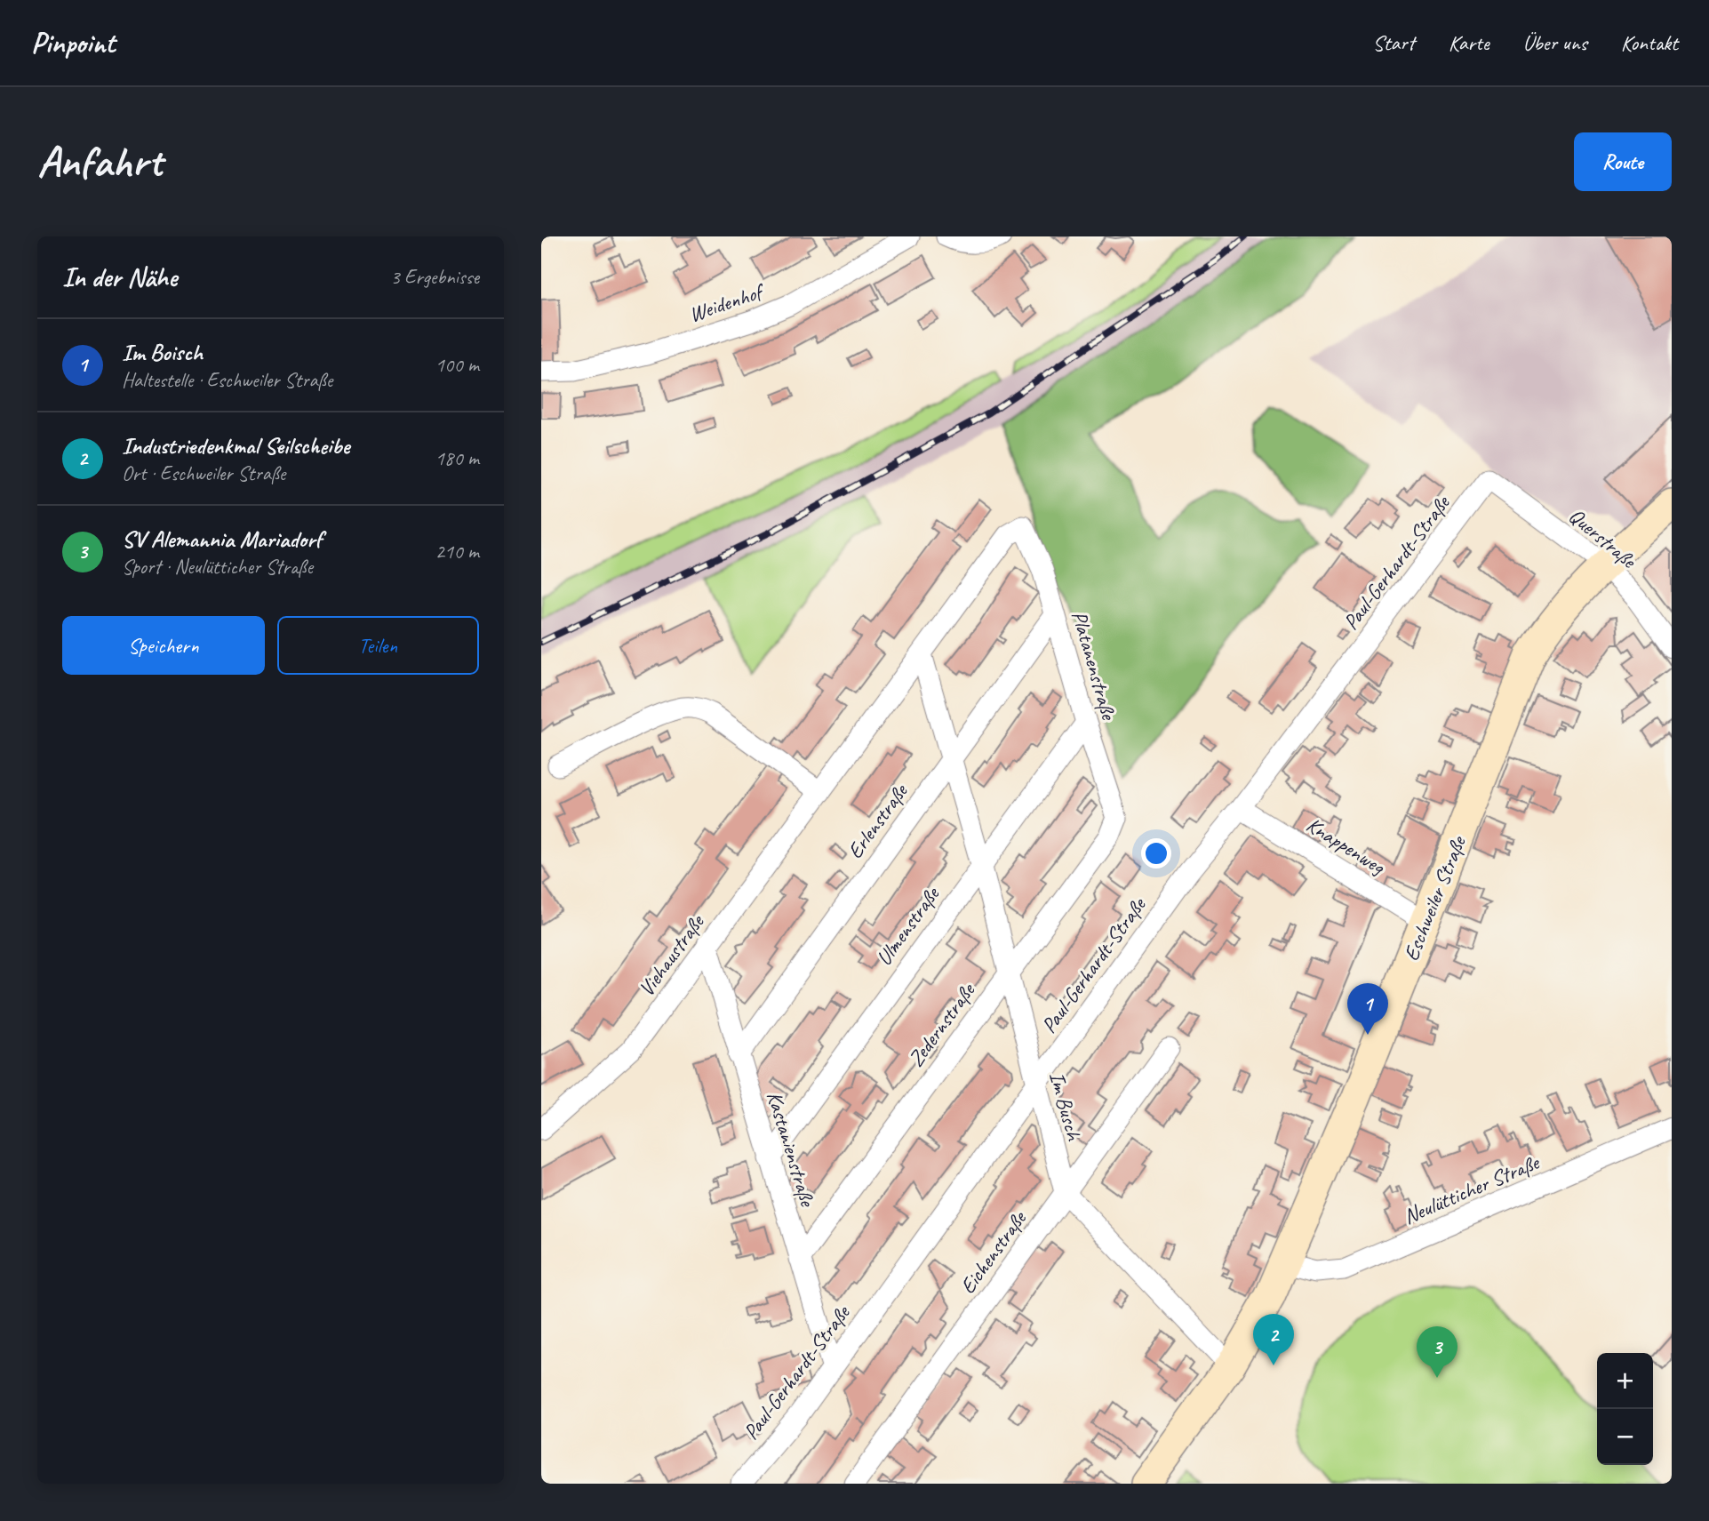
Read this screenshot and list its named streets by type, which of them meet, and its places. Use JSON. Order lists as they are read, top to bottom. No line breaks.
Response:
{"streets":{"street":["Weidenhof","Querstraße","Paul-Gerhardt-Straße","Platanenstraße","Erlenstraße","Knappenweg","Eschweiler Straße","Ulmenstraße","Viehaustraße","Zedernstraße","Im Busch","Kastanienstraße","Neulütticher Straße","Eichenstraße"]},"crossings":[["Querstraße","Paul-Gerhardt-Straße"],["Querstraße","Eschweiler Straße"],["Paul-Gerhardt-Straße","Knappenweg"],["Paul-Gerhardt-Straße","Im Busch"],["Paul-Gerhardt-Straße","Kastanienstraße"],["Platanenstraße","Erlenstraße"],["Platanenstraße","Ulmenstraße"],["Platanenstraße","Viehaustraße"],["Platanenstraße","Zedernstraße"],["Erlenstraße","Im Busch"],["Erlenstraße","Kastanienstraße"],["Knappenweg","Eschweiler Straße"],["Eschweiler Straße","Im Busch"],["Eschweiler Straße","Neulütticher Straße"],["Ulmenstraße","Im Busch"],["Ulmenstraße","Kastanienstraße"],["Viehaustraße","Im Busch"],["Viehaustraße","Kastanienstraße"],["Zedernstraße","Im Busch"],["Zedernstraße","Kastanienstraße"],["Im Busch","Eichenstraße"]],"page":{"header":"Pinpoint","nav":["Start","Karte","Über uns","Kontakt"],"buttons":["Route",["Speichern","Teilen"]],"title":"Anfahrt","heading":["In der Nähe","3 Ergebnisse"],"list":[{"mark":"1","name":"Im Boisch","note":"Haltestelle · Eschweiler Straße","value":"100 m"},{"mark":"2","name":"Industriedenkmal Seilscheibe","note":"Ort · Eschweiler Straße","value":"180 m"},{"mark":"3","name":"SV Alemannia Mariadorf","note":"Sport · Neulütticher Straße","value":"210 m"}],"pins":["1","2","3"],"map_buttons":["+","−"]}}
